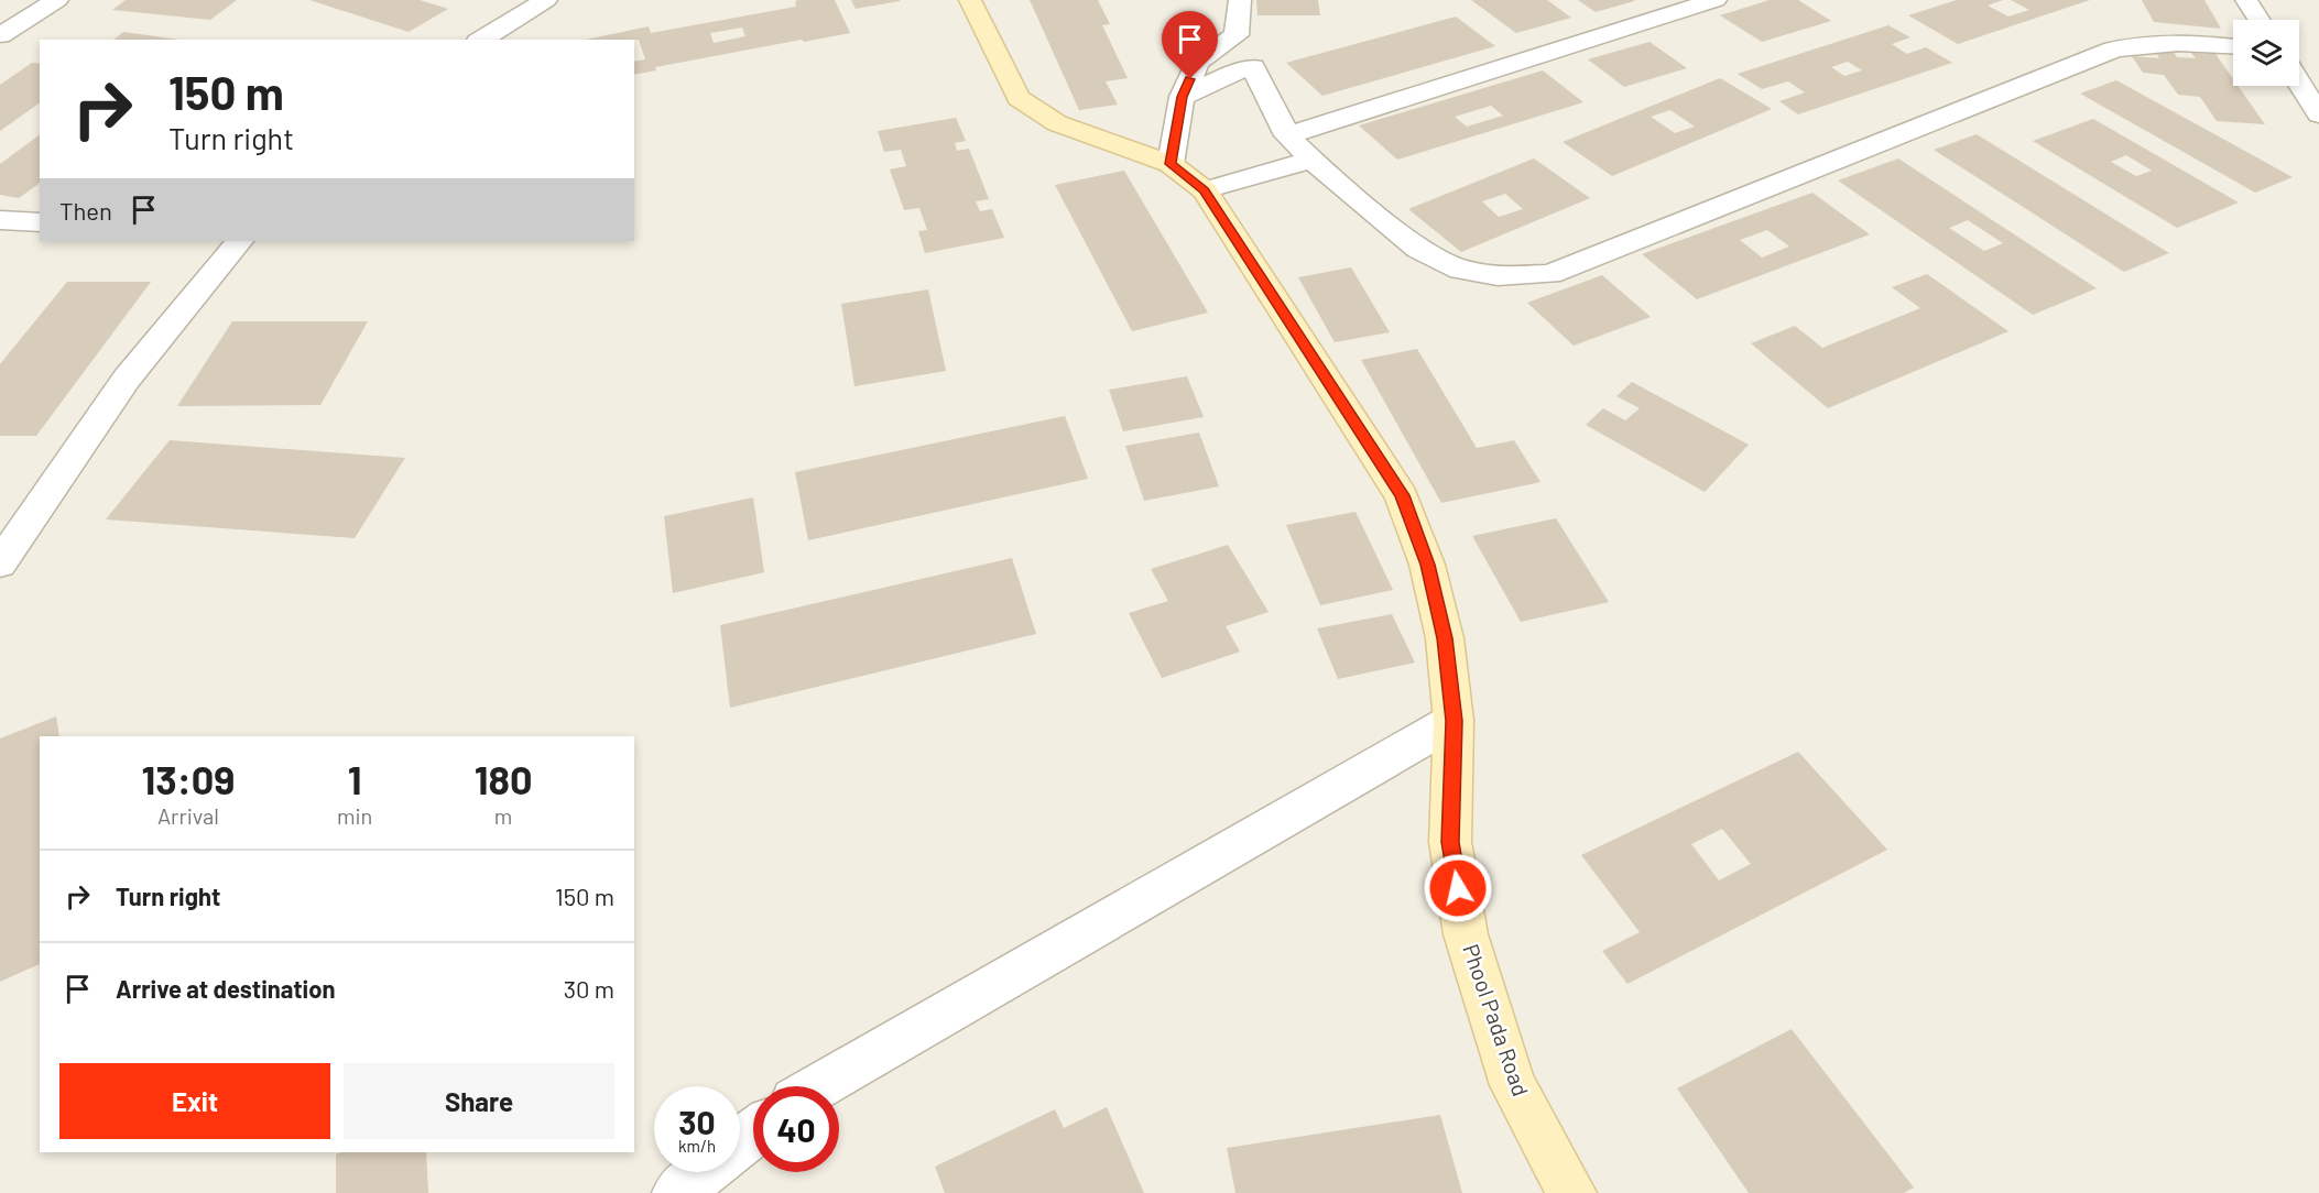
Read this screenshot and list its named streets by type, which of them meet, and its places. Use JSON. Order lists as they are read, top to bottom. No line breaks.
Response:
{"streets":{"street":["Phool Pada Road"]},"page":{"turn":["150 m","Turn right"],"then":"Then","eta":["13:09","Arrival","1","min","180","m"],"list":[{"name":"Turn right","value":"150 m"},{"name":"Arrive at destination","value":"30 m"}],"buttons":["Exit","Share"],"speed":"30 km/h","limit":"40"}}
